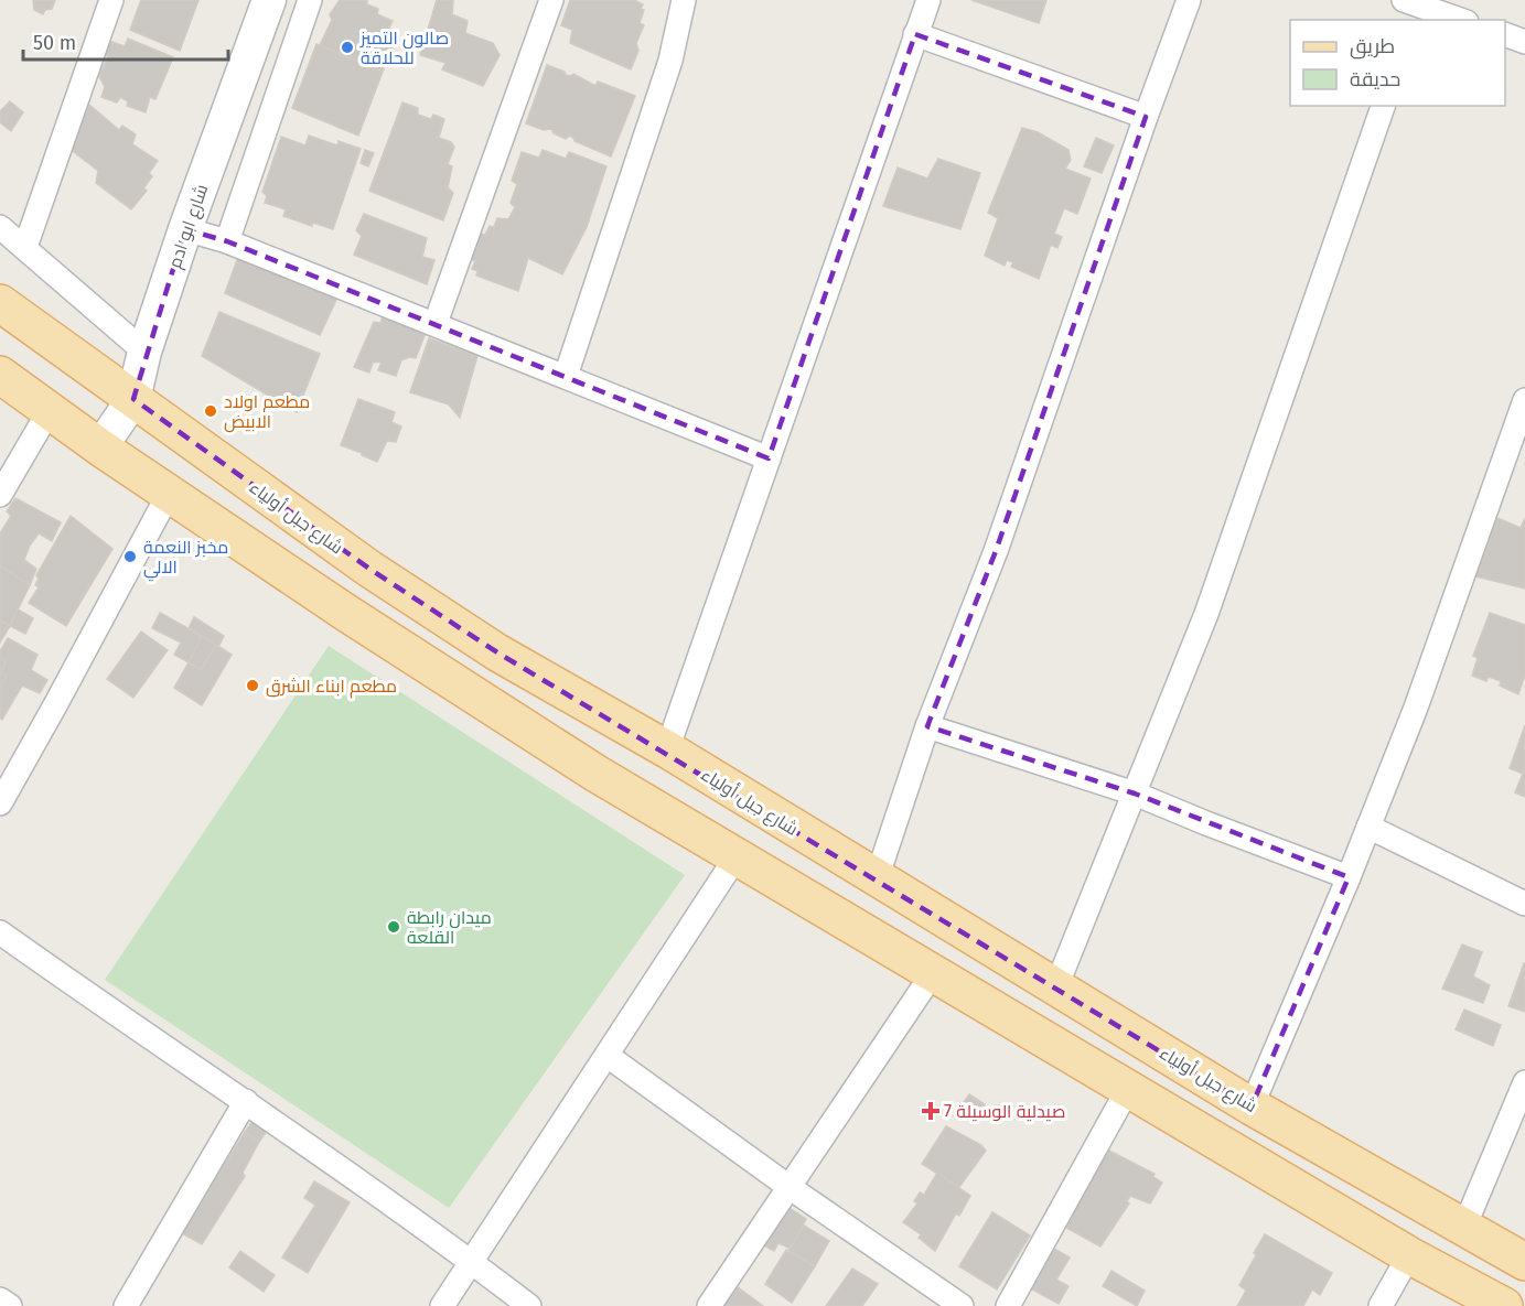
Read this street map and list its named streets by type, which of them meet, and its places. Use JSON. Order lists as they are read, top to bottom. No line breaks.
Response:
{"streets":{"main road":["شارع جبل أولياء"],"street":["شارع ابو ادم"]},"crossings":[["شارع ابو ادم","شارع جبل أولياء"]],"places":{"other":["صالون التميز للحلاقة","مطعم اولاد الابيض","مخبز النعمة الالي","مطعم ابناء الشرق","ميدان رابطة القلعة"],"health":["صيدلية الوسيلة 7"]},"legend":["طريق","حديقة"],"scale_bar":"50 m"}
